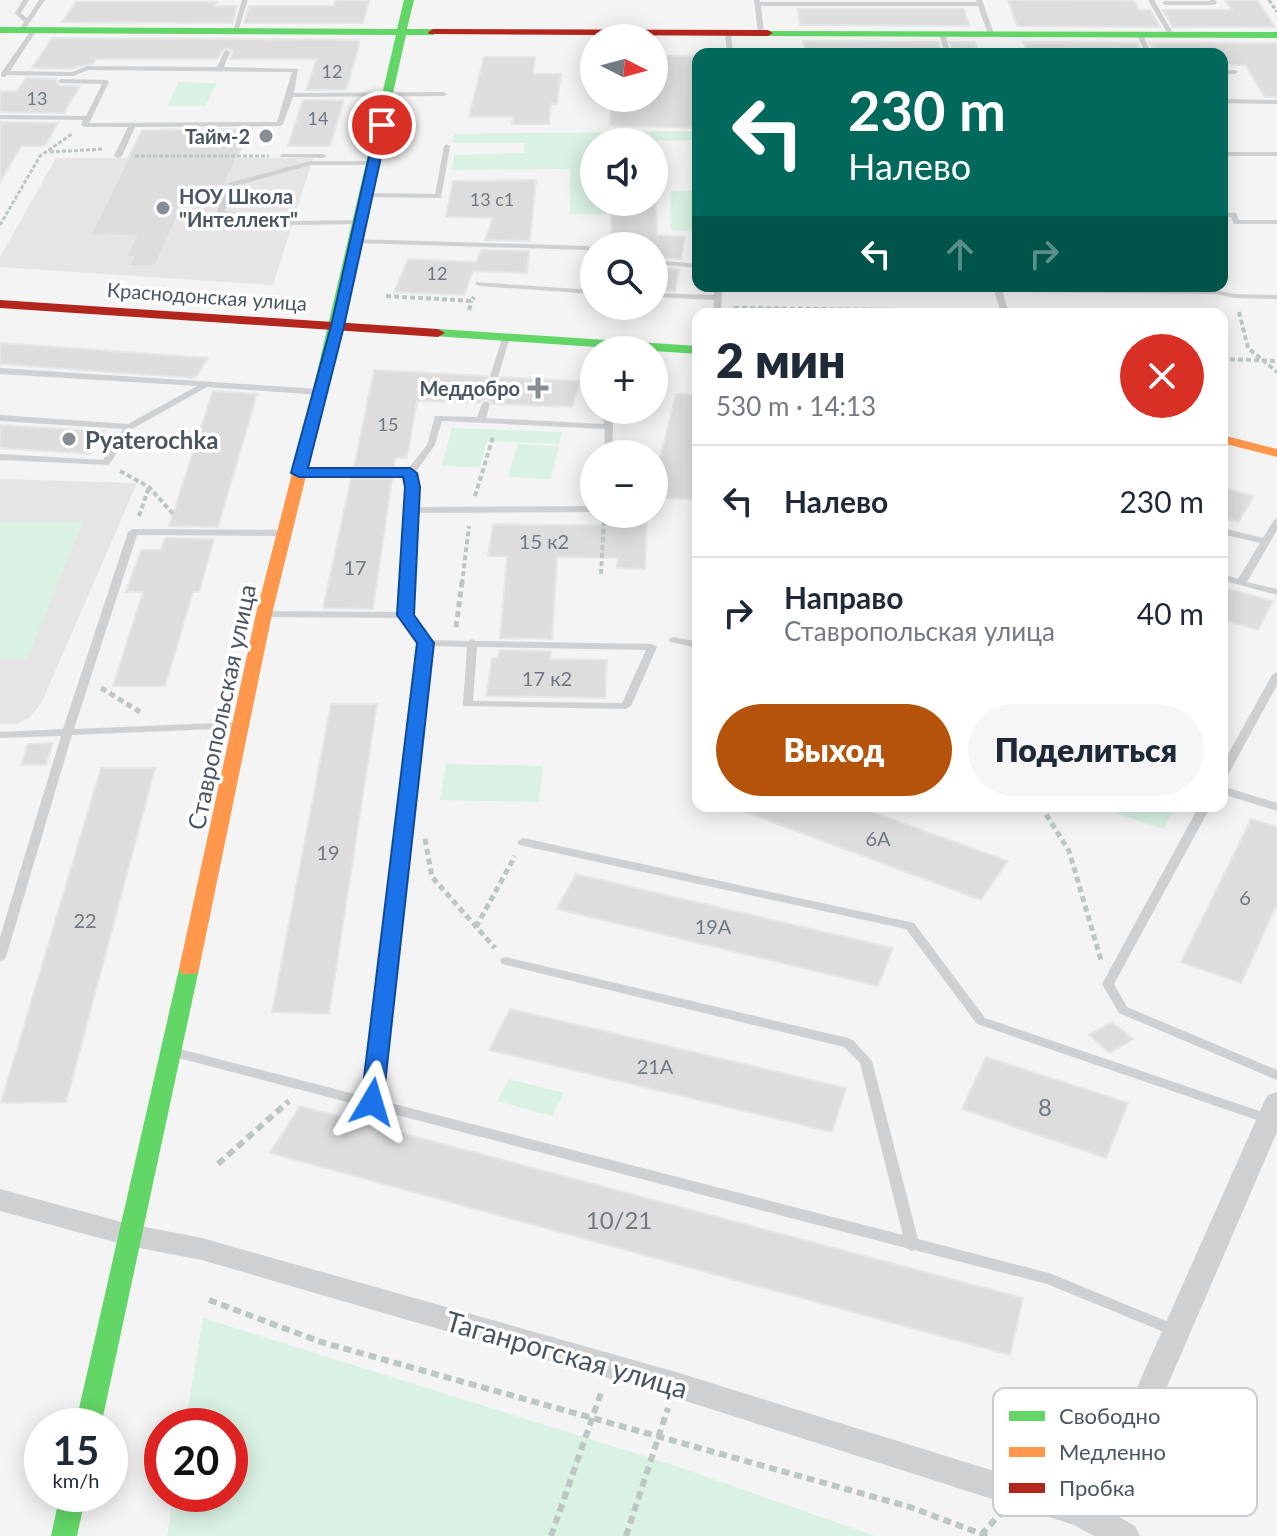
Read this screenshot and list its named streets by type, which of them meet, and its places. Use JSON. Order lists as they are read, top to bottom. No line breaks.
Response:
{"streets":{"main road":["Краснодонская улица","Ставропольская улица"],"street":["Таганрогская улица"]},"crossings":[["Краснодонская улица","Ставропольская улица"],["Ставропольская улица","Таганрогская улица"]],"places":{"other":["Тайм-2","НОУ Школа \"Интеллект\"","Pyaterochka"],"health":["Меддобро"]},"house_numbers":["12","13","14","13 с1","12","15","15 к2","17","17 к2","6А","19","6","22","19А","21А","8","10/21"],"legend":["Свободно","Медленно","Пробка"],"north":"right","page":{"map_buttons":["+","−"],"turn":["230 m","Налево"],"heading":["2 мин","530 m · 14:13"],"list":[{"name":"Налево","value":"230 m"},{"name":"Направо","note":"Ставропольская улица","value":"40 m"}],"buttons":["Выход","Поделиться"],"speed":"15 km/h","limit":"20"}}
